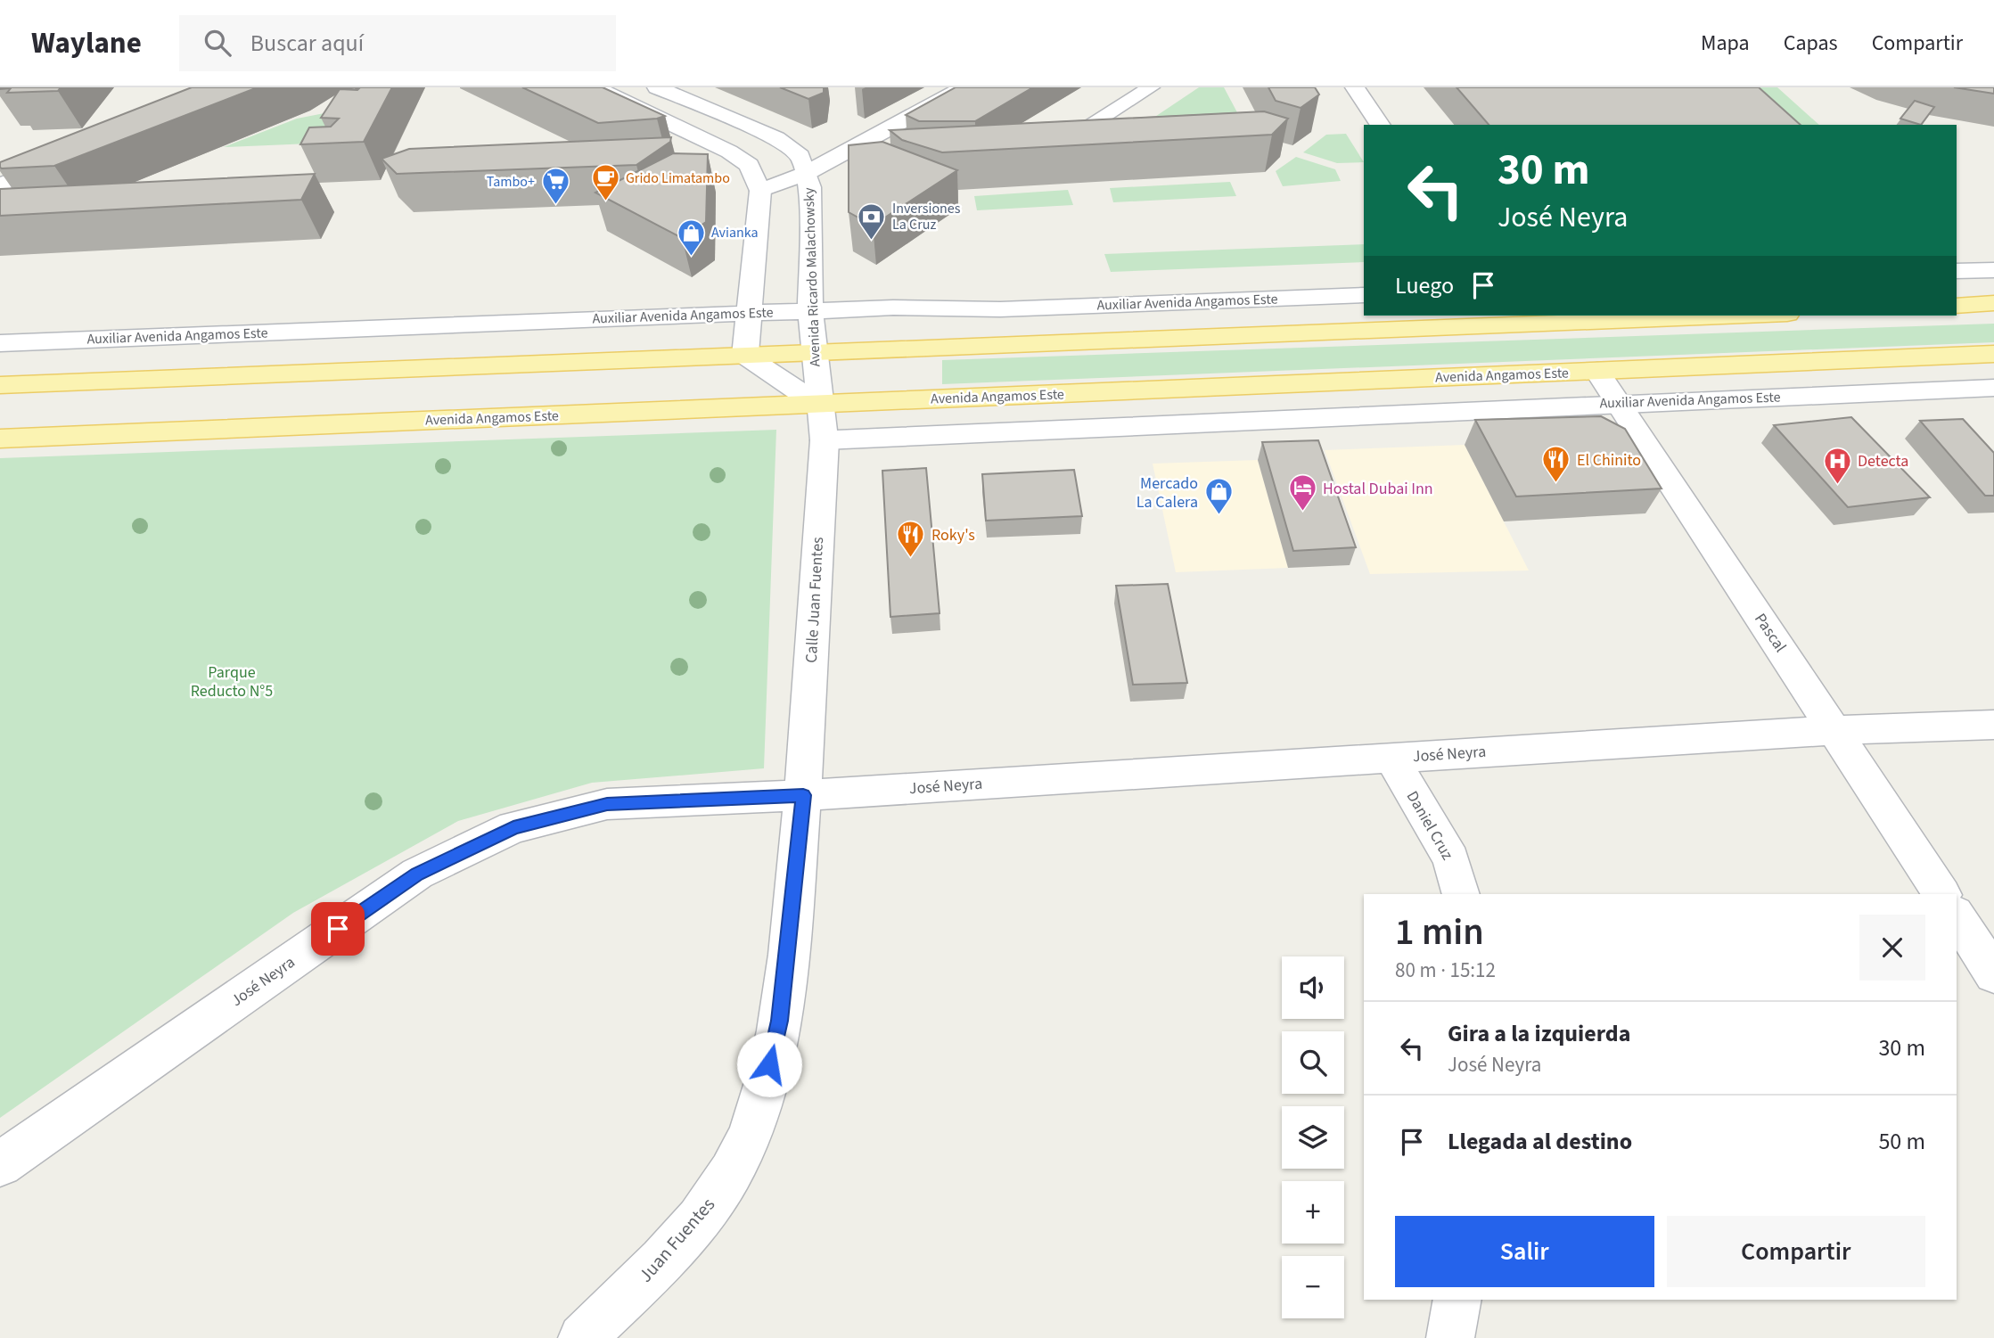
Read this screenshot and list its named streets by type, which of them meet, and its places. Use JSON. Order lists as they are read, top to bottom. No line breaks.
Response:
{"streets":{"main road":["Avenida Angamos Este"],"street":["Avenida Ricardo Malachowsky","Auxiliar Avenida Angamos Este","Calle Juan Fuentes","Pascal","José Neyra","Daniel Cruz","Juan Fuentes"]},"crossings":[["Avenida Ricardo Malachowsky","Auxiliar Avenida Angamos Este"],["Avenida Ricardo Malachowsky","Avenida Angamos Este"],["Avenida Ricardo Malachowsky","Calle Juan Fuentes"],["Auxiliar Avenida Angamos Este","Calle Juan Fuentes"],["Auxiliar Avenida Angamos Este","Pascal"],["Avenida Angamos Este","Calle Juan Fuentes"],["Avenida Angamos Este","Pascal"],["Calle Juan Fuentes","José Neyra"],["Calle Juan Fuentes","Juan Fuentes"],["Pascal","José Neyra"],["José Neyra","Daniel Cruz"],["José Neyra","Juan Fuentes"]],"parks":["Parque Reducto N°5"],"places":{"cafe":["Grido Limatambo"],"supermarket":["Tambo+"],"bank":["Inversiones La Cruz"],"shop":["Avianka","Mercado La Calera"],"restaurant":["El Chinito","Roky's"],"hospital":["Detecta"],"hotel":["Hostal Dubai Inn"]},"page":{"header":"Waylane","search":"Buscar aquí","nav":["Mapa","Capas","Compartir"],"turn":["30 m","José Neyra"],"then":"Luego","heading":["1 min","80 m · 15:12"],"map_buttons":["+","−"],"list":[{"name":"Gira a la izquierda","note":"José Neyra","value":"30 m"},{"name":"Llegada al destino","value":"50 m"}],"buttons":["Salir","Compartir"]}}
